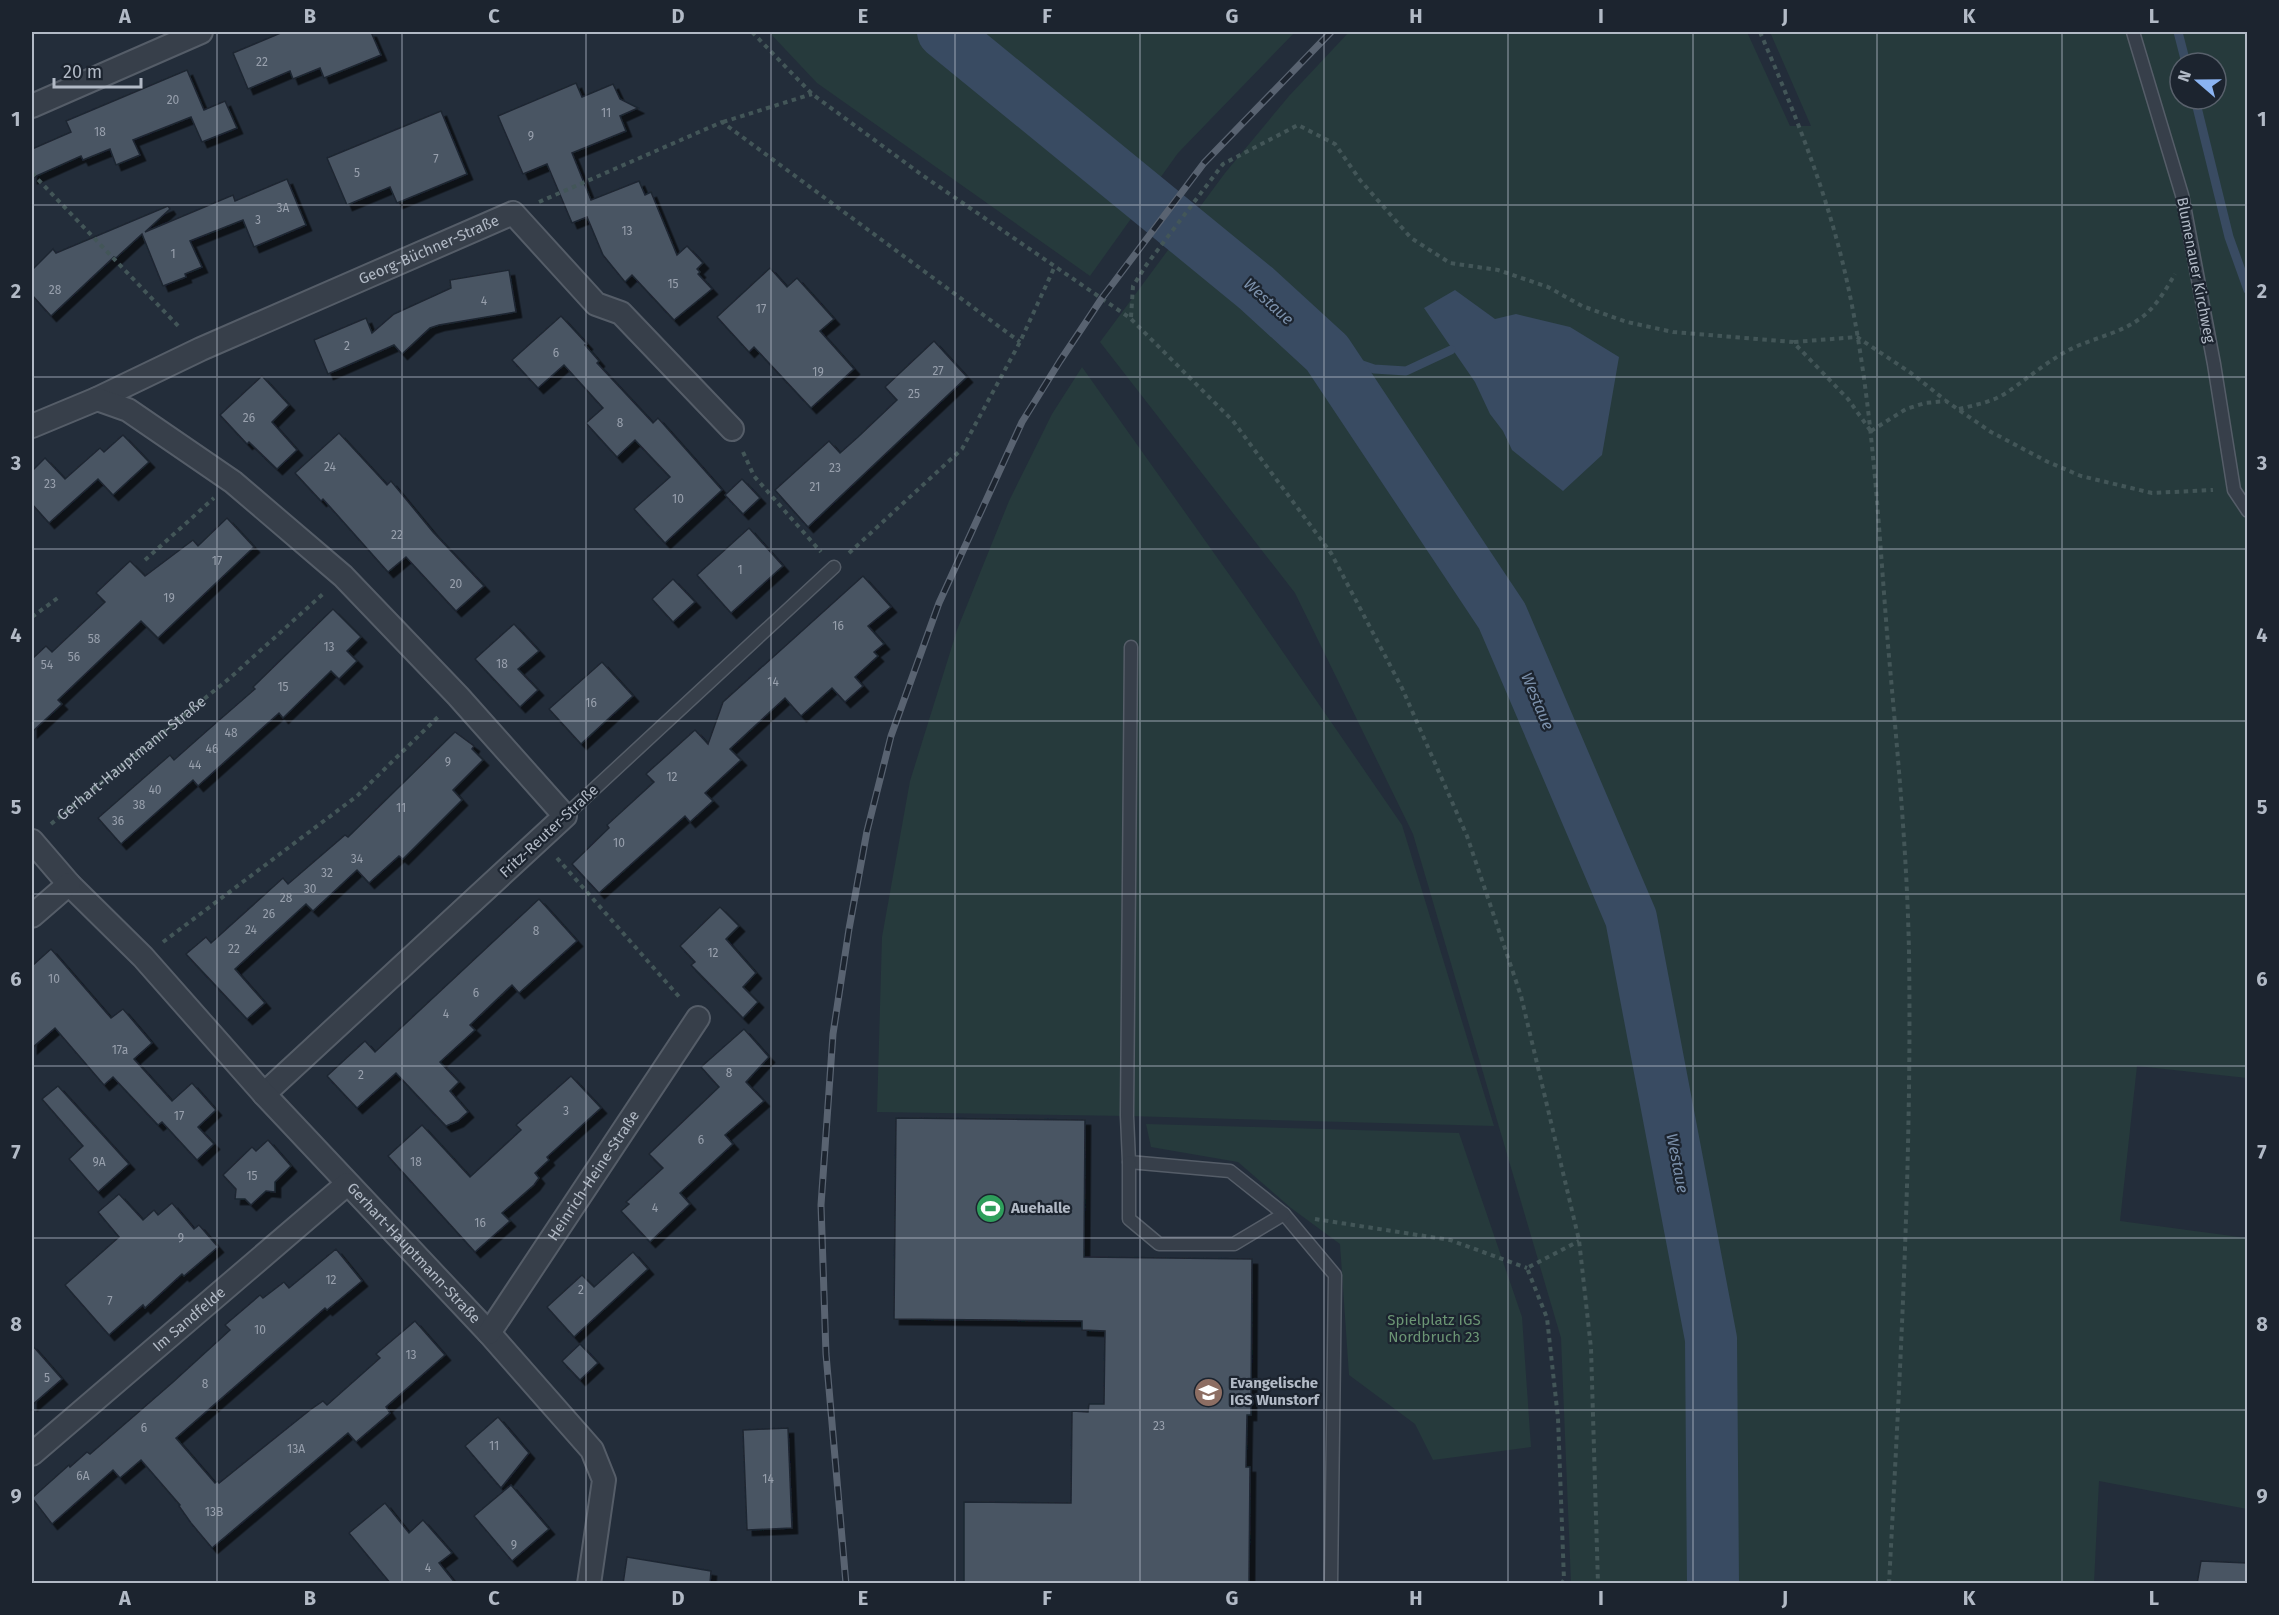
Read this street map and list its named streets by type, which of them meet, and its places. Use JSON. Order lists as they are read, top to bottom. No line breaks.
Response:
{"streets":{"street":["Georg-Büchner-Straße","Gerhart-Hauptmann-Straße","Fritz-Reuter-Straße","Heinrich-Heine-Straße","Im Sandfelde"],"lane":["Blumenauer Kirchweg"]},"crossings":[["Gerhart-Hauptmann-Straße","Fritz-Reuter-Straße"],["Gerhart-Hauptmann-Straße","Heinrich-Heine-Straße"],["Gerhart-Hauptmann-Straße","Im Sandfelde"]],"water":["Westaue"],"parks":["Spielplatz IGS Nordbruch 23"],"places":{"sports":["Auehalle"],"school or university":["Evangelische IGS Wunstorf"]},"house_numbers":["22","20","11","18","9","7","5","3A","3","13","1","15","28","4","17","2","6","27","19","25","26","8","24","23","23","21","10","22","17","1","20","19","16","58","13","56","18","54","14","15","16","48","46","9","44","12","40","38","11","36","10","34","32","30","28","26","24","8","22","12","10","6","4","17a","8","2","3","17","6","9A","18","15","4","16","9","12","2","7","10","13","5","8","23","6","11","13A","6A","14","13B","9","4"],"scale_bar":"20 m","north":"left","grid":{"columns":["A","B","C","D","E","F","G","H","I","J","K","L"],"rows":["1","2","3","4","5","6","7","8","9"]}}
